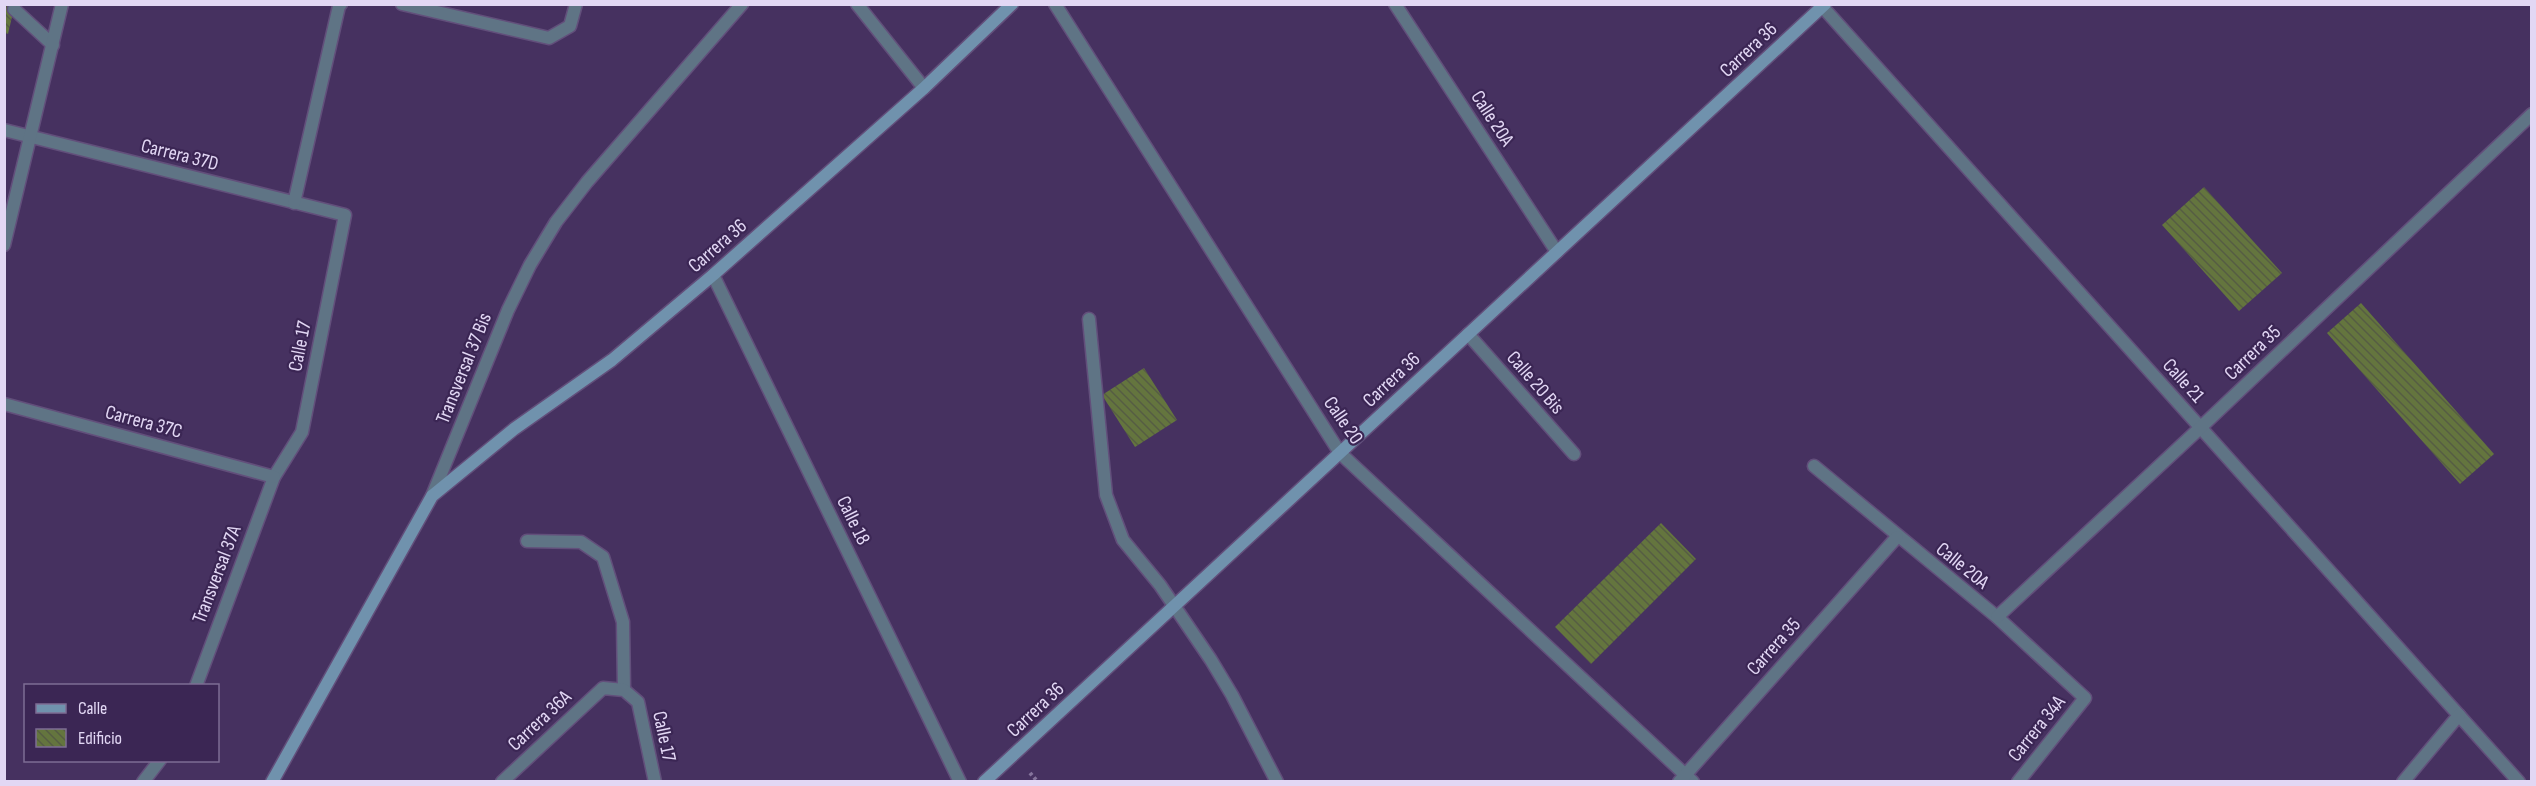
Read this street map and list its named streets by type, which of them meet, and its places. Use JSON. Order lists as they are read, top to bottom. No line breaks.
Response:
{"streets":{"street":["Carrera 36","Calle 20A","Carrera 37D","Calle 17","Carrera 35","Transversal 37 Bis","Calle 21","Calle 20 Bis","Calle 20","Carrera 37C","Calle 18","Transversal 37A","Carrera 36A","Carrera 34A"]},"crossings":[["Carrera 36","Calle 20A"],["Carrera 36","Transversal 37 Bis"],["Carrera 36","Calle 21"],["Carrera 36","Calle 20 Bis"],["Carrera 36","Calle 20"],["Carrera 36","Calle 18"],["Calle 20A","Carrera 35"],["Calle 20A","Carrera 34A"],["Carrera 37D","Calle 17"],["Calle 17","Carrera 37C"],["Calle 17","Transversal 37A"],["Calle 17","Carrera 36A"],["Carrera 35","Calle 21"],["Carrera 35","Calle 20"],["Carrera 37C","Transversal 37A"]],"legend":["Calle","Edificio"]}
